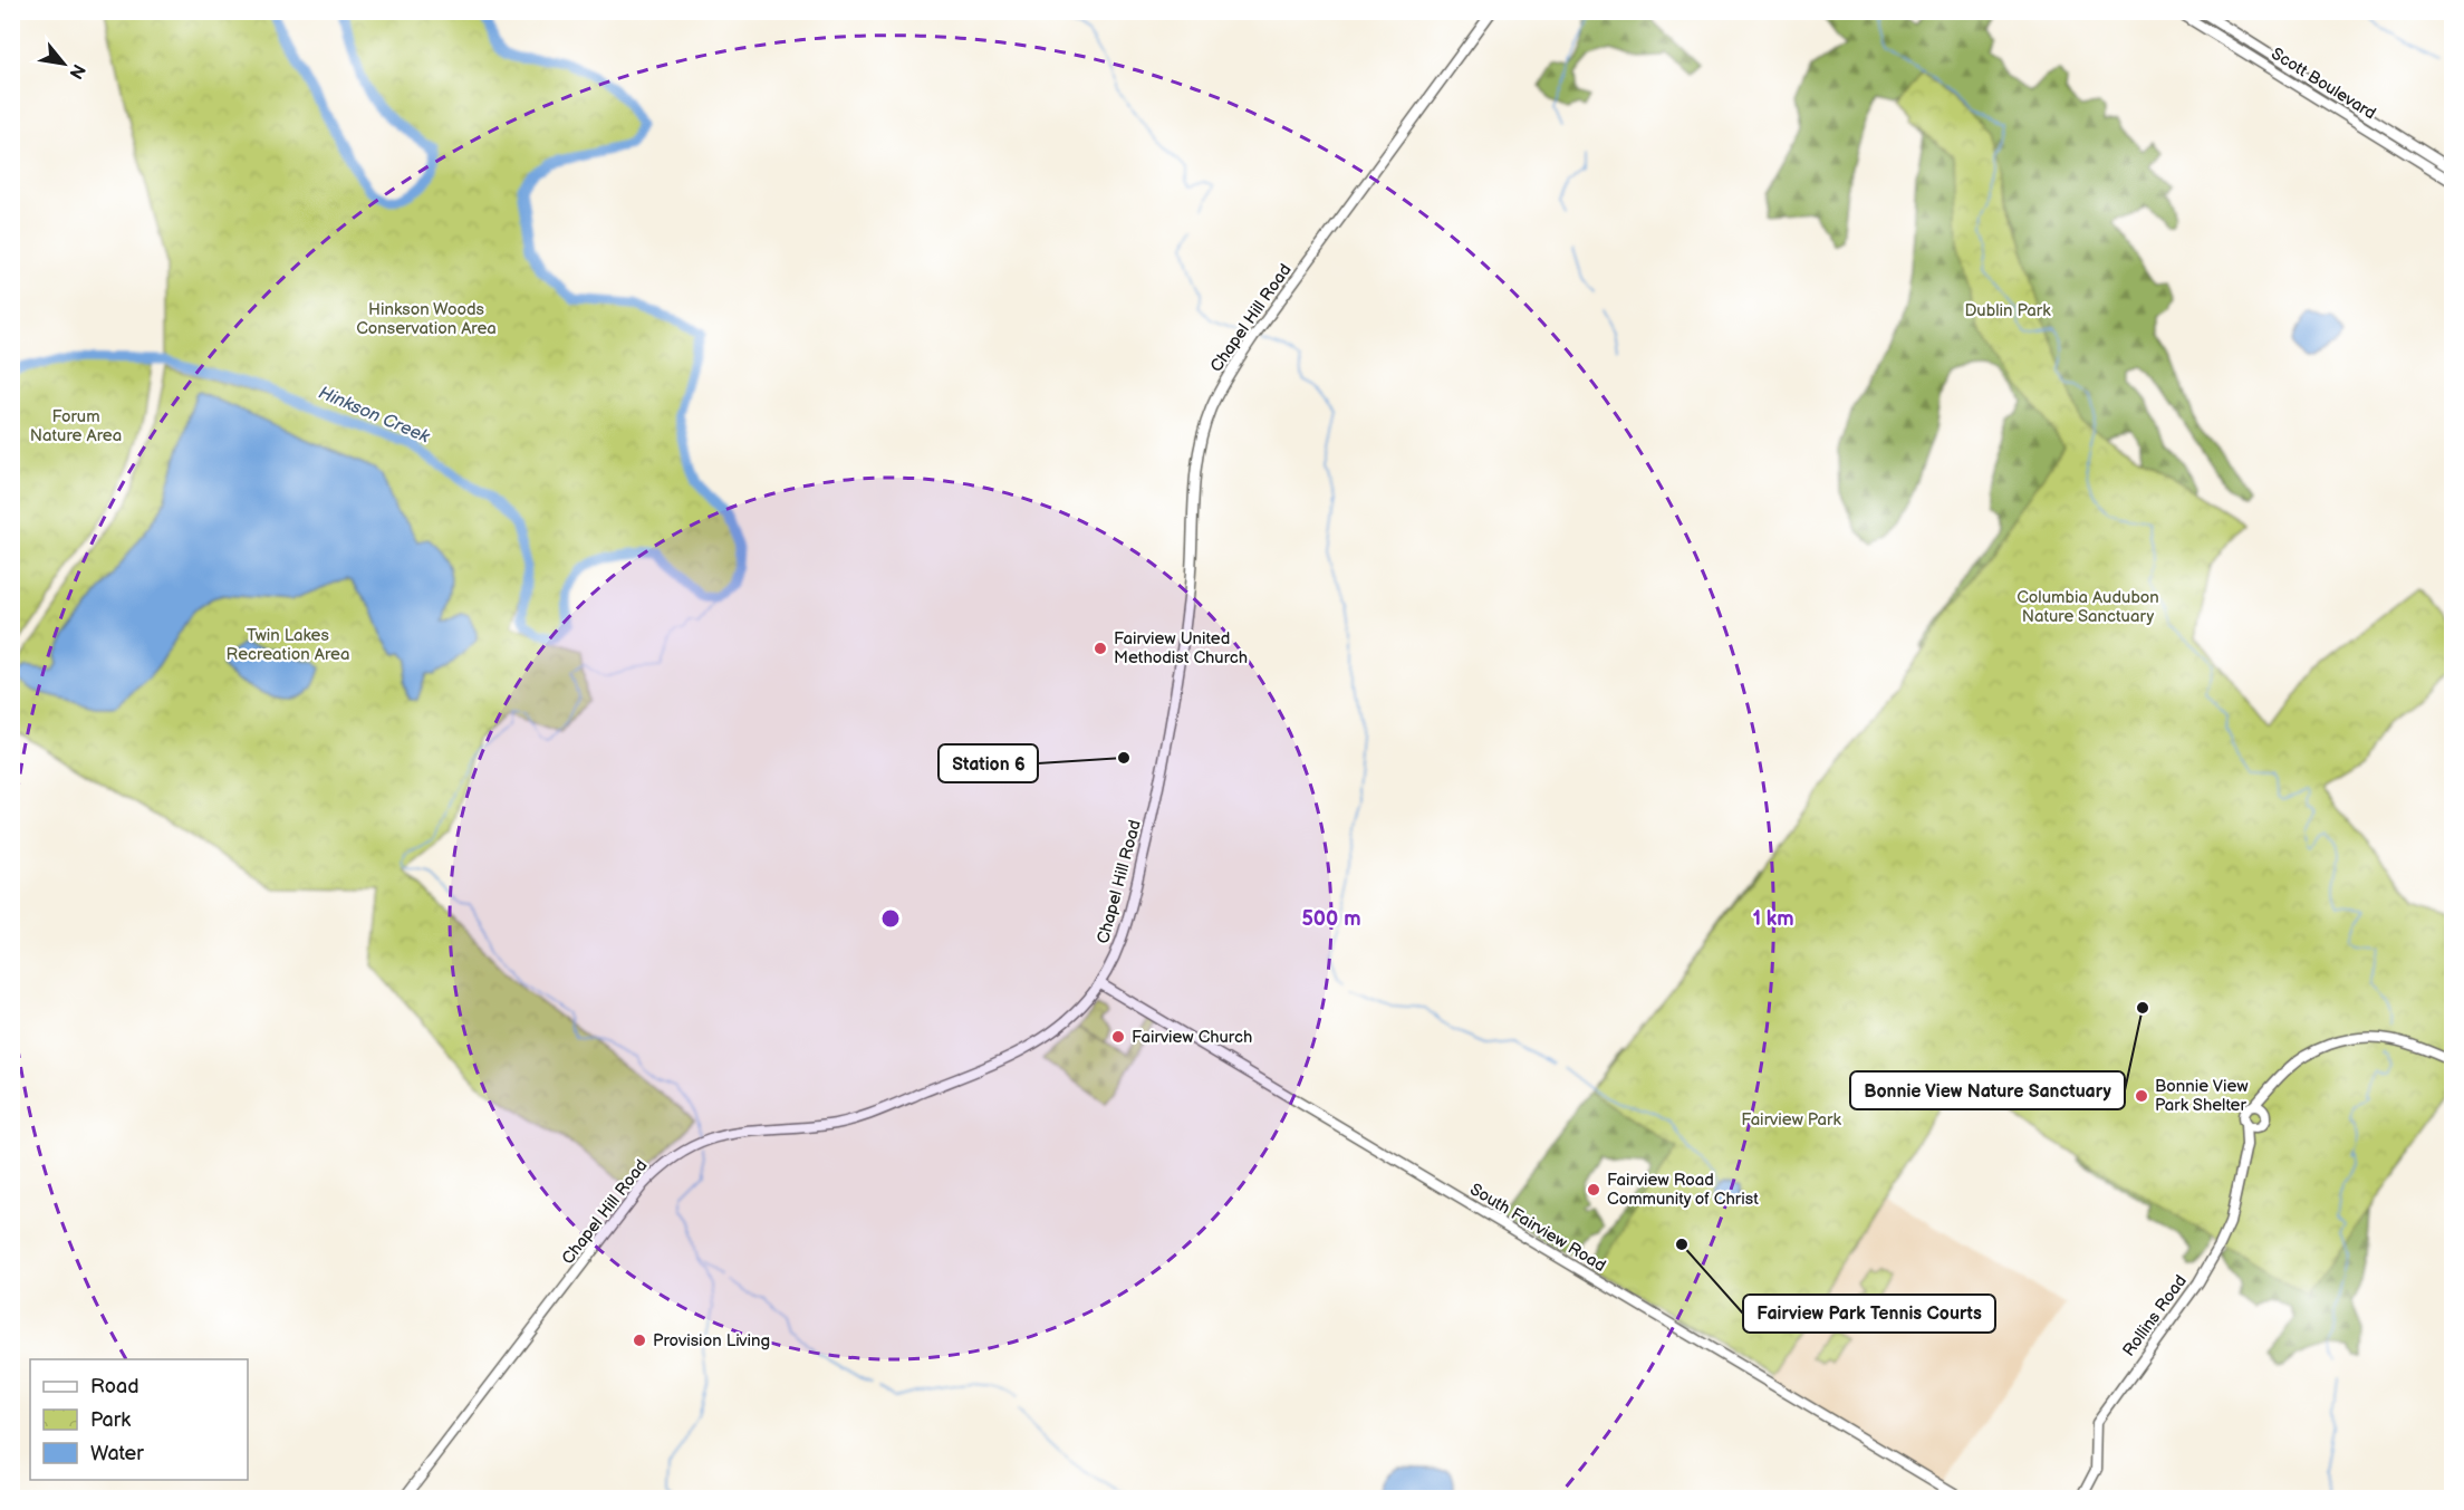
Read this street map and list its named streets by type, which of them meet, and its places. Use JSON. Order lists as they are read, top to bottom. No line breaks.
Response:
{"streets":{"street":["Scott Boulevard","Chapel Hill Road","South Fairview Road","Rollins Road"]},"crossings":[["Chapel Hill Road","South Fairview Road"]],"water":["Hinkson Creek"],"parks":["Hinkson Woods Conservation Area","Dublin Park","Forum Nature Area","Columbia Audubon Nature Sanctuary","Twin Lakes Recreation Area","Fairview Park"],"places":["Fairview United Methodist Church","Station 6","Bonnie View Nature Sanctuary","Fairview Church","Bonnie View Park Shelter","Fairview Road Community of Christ","Fairview Park Tennis Courts","Provision Living"],"legend":["Road","Park","Water"],"north":"bottom right","rings":["500 m","1 km"]}
